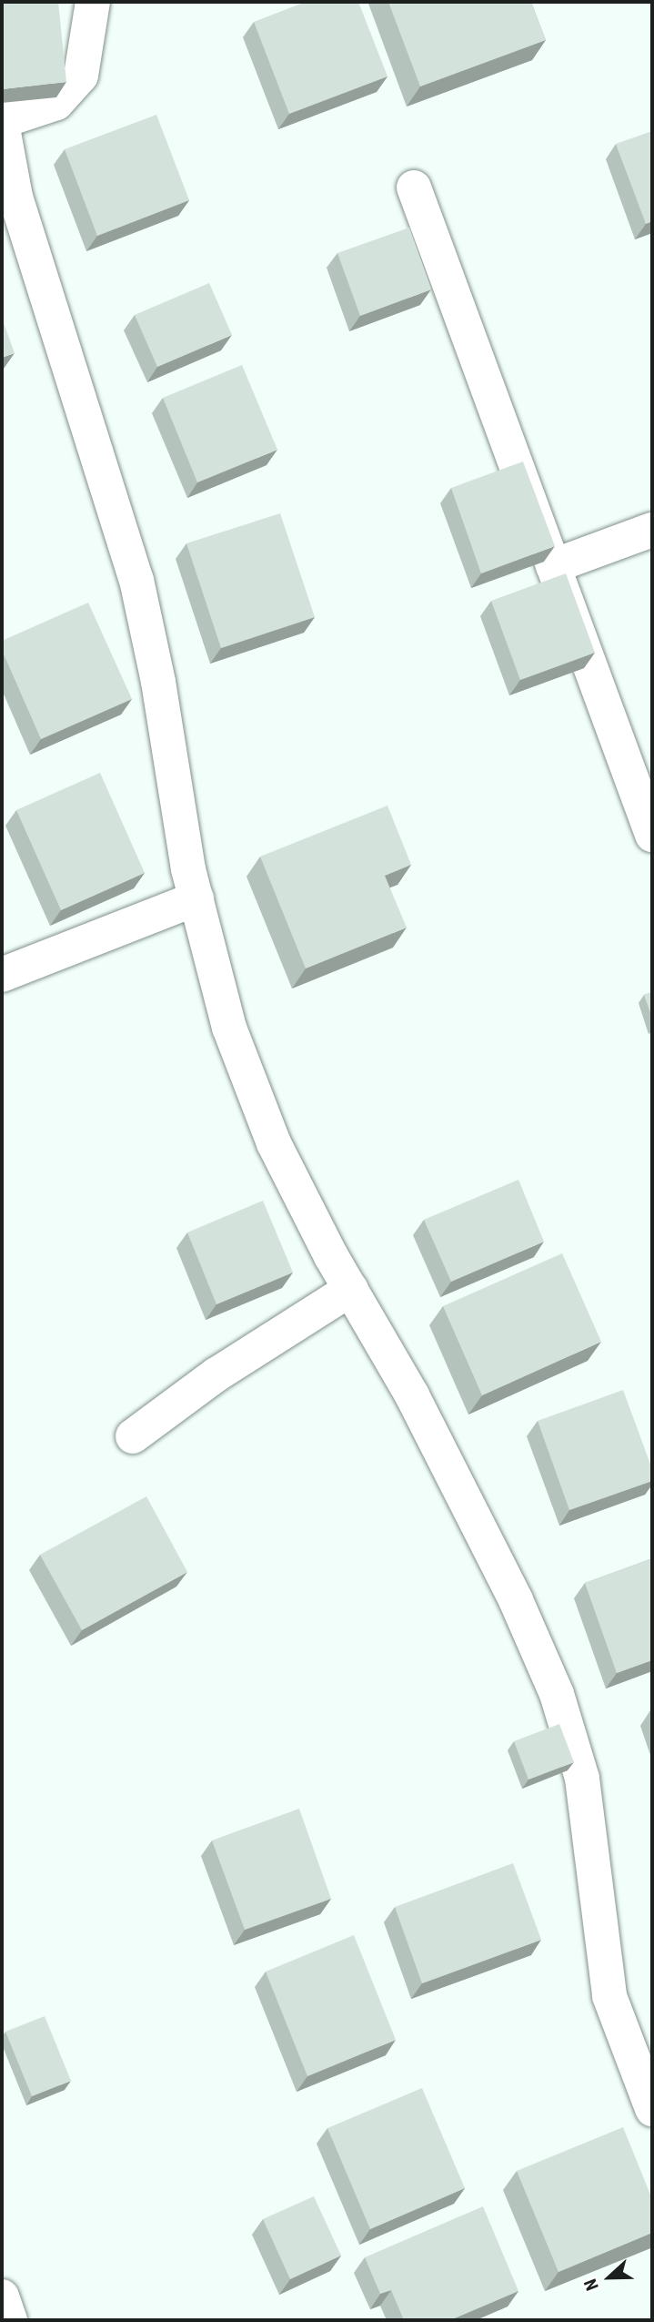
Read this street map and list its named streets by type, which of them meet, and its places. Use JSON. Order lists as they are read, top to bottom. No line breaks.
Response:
{"north":"left"}
